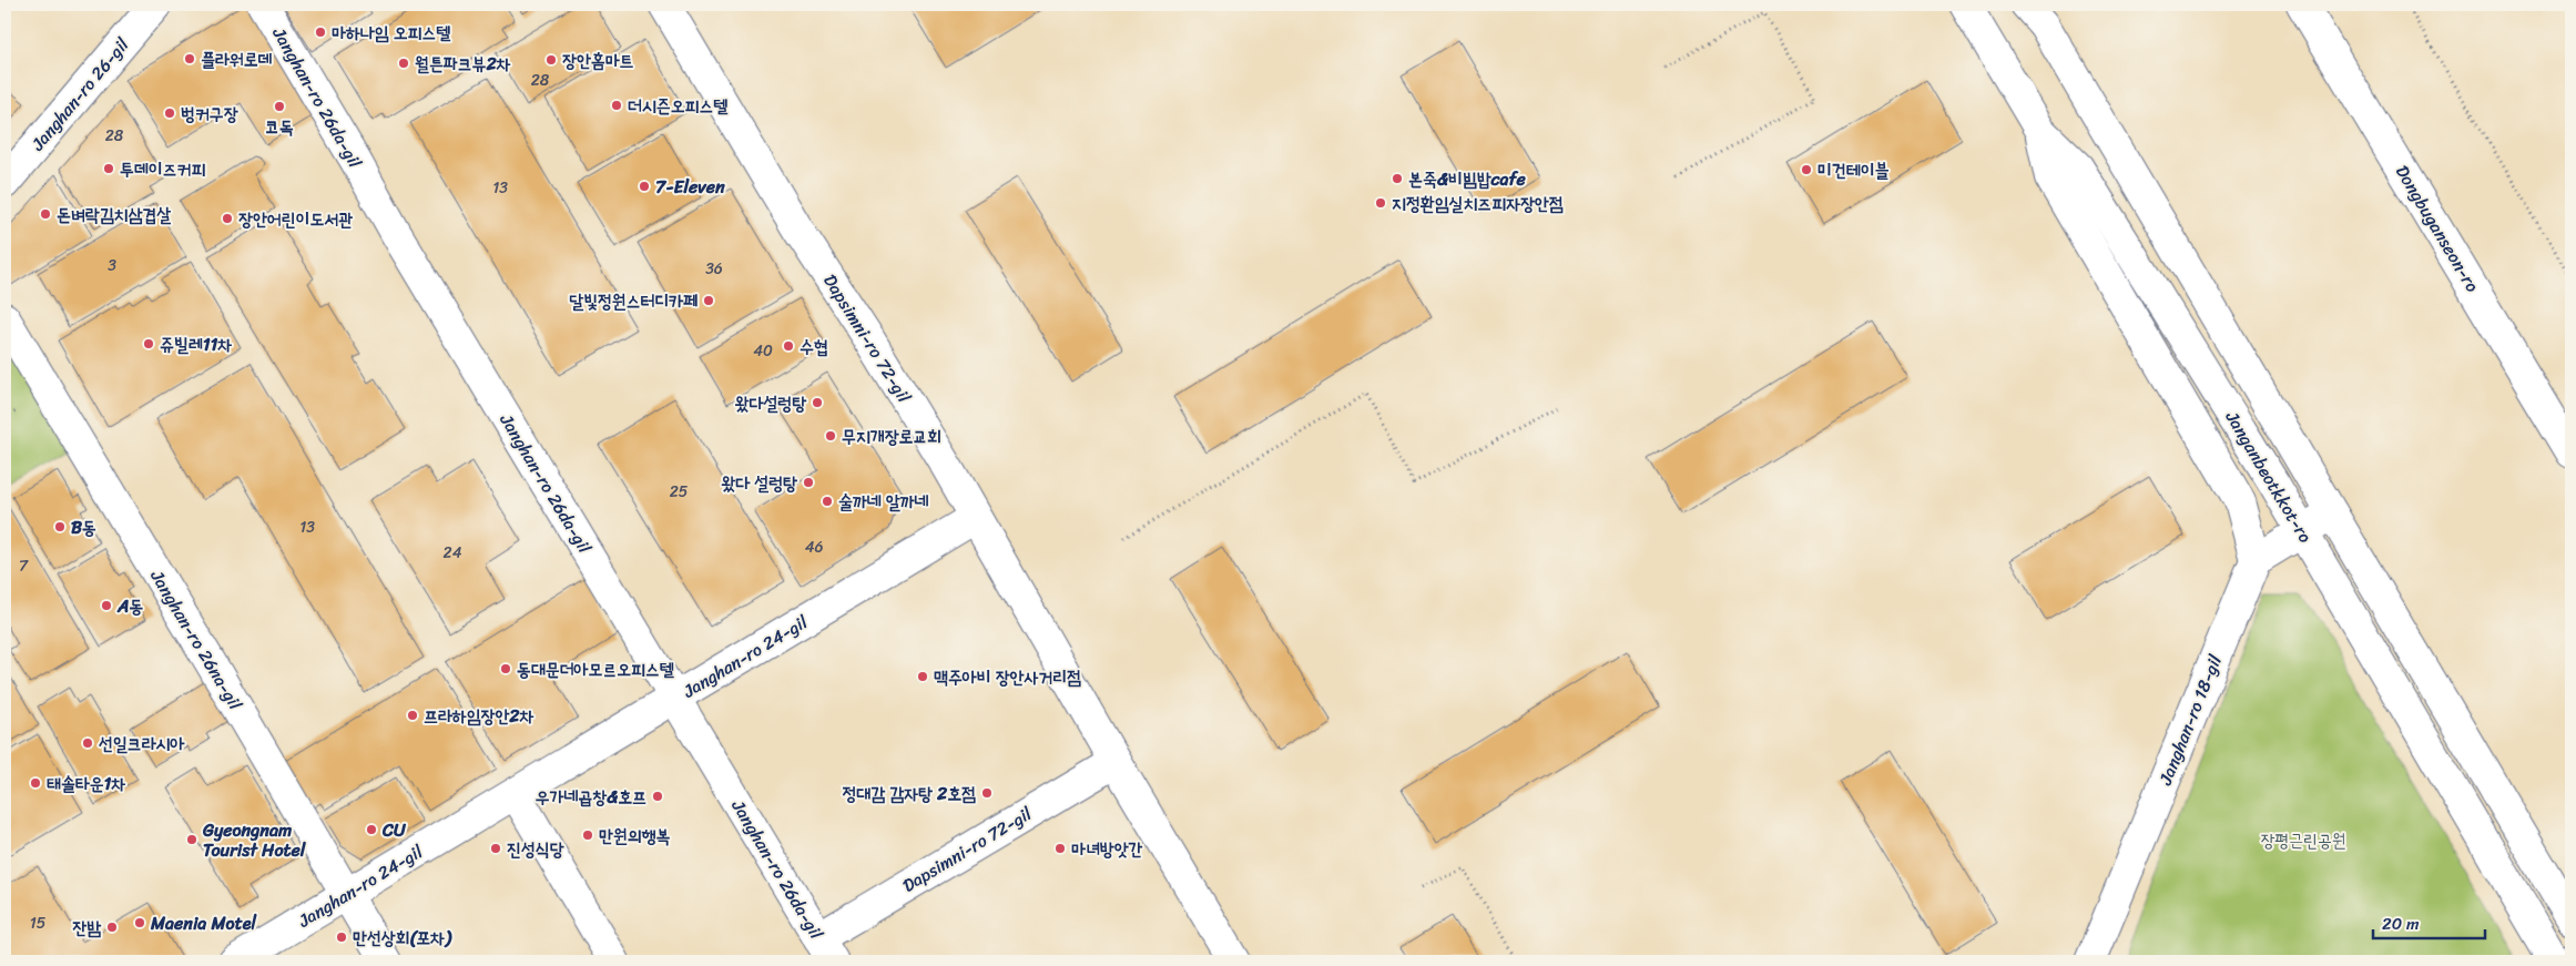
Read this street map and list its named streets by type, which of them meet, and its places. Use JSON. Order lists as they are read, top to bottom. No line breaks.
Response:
{"streets":{"main road":["Janghan-ro 26-gil","Janghan-ro 26da-gil","Dongbuganseon-ro","Dapsimni-ro 72-gil","Janganbeotkkot-ro","Janghan-ro 26na-gil","Janghan-ro 24-gil","Janghan-ro 18-gil"]},"crossings":[["Janghan-ro 26da-gil","Dapsimni-ro 72-gil"],["Janghan-ro 26da-gil","Janghan-ro 24-gil"],["Dapsimni-ro 72-gil","Janghan-ro 24-gil"],["Janghan-ro 26na-gil","Janghan-ro 24-gil"]],"parks":["장평근린공원"],"places":["마하나임 오피스텔","플라워로데","장안홈마트","월튼파크뷰2차","더시즌오피스텔","코독","벙커구장","투데이즈커피","미건테이블","본죽&비빔밥cafe","7-Eleven","지정환임실치즈피자장안점","돈벼락김치삼겹살","장안어린이도서관","달빛정원스터디카페","쥬빌레11차","수협","왔다설렁탕","무지개장로교회","왔다 설렁탕","술까네 알까네","B동","A동","동대문더아모르오피스텔","맥주아비 장안사거리점","프라하임장안2차","선일크라시아","태솔타운1차","정대감 감자탕 2호점","우가네곱창&호프","CU","만원의행복","Gyeongnam Tourist Hotel","진성식당","마녀방앗간","Maenia Motel","잔밤","만선상회(포차)"],"house_numbers":["28","28","13","3","36","40","25","13","46","24","7","15"],"scale_bar":"20 m"}
